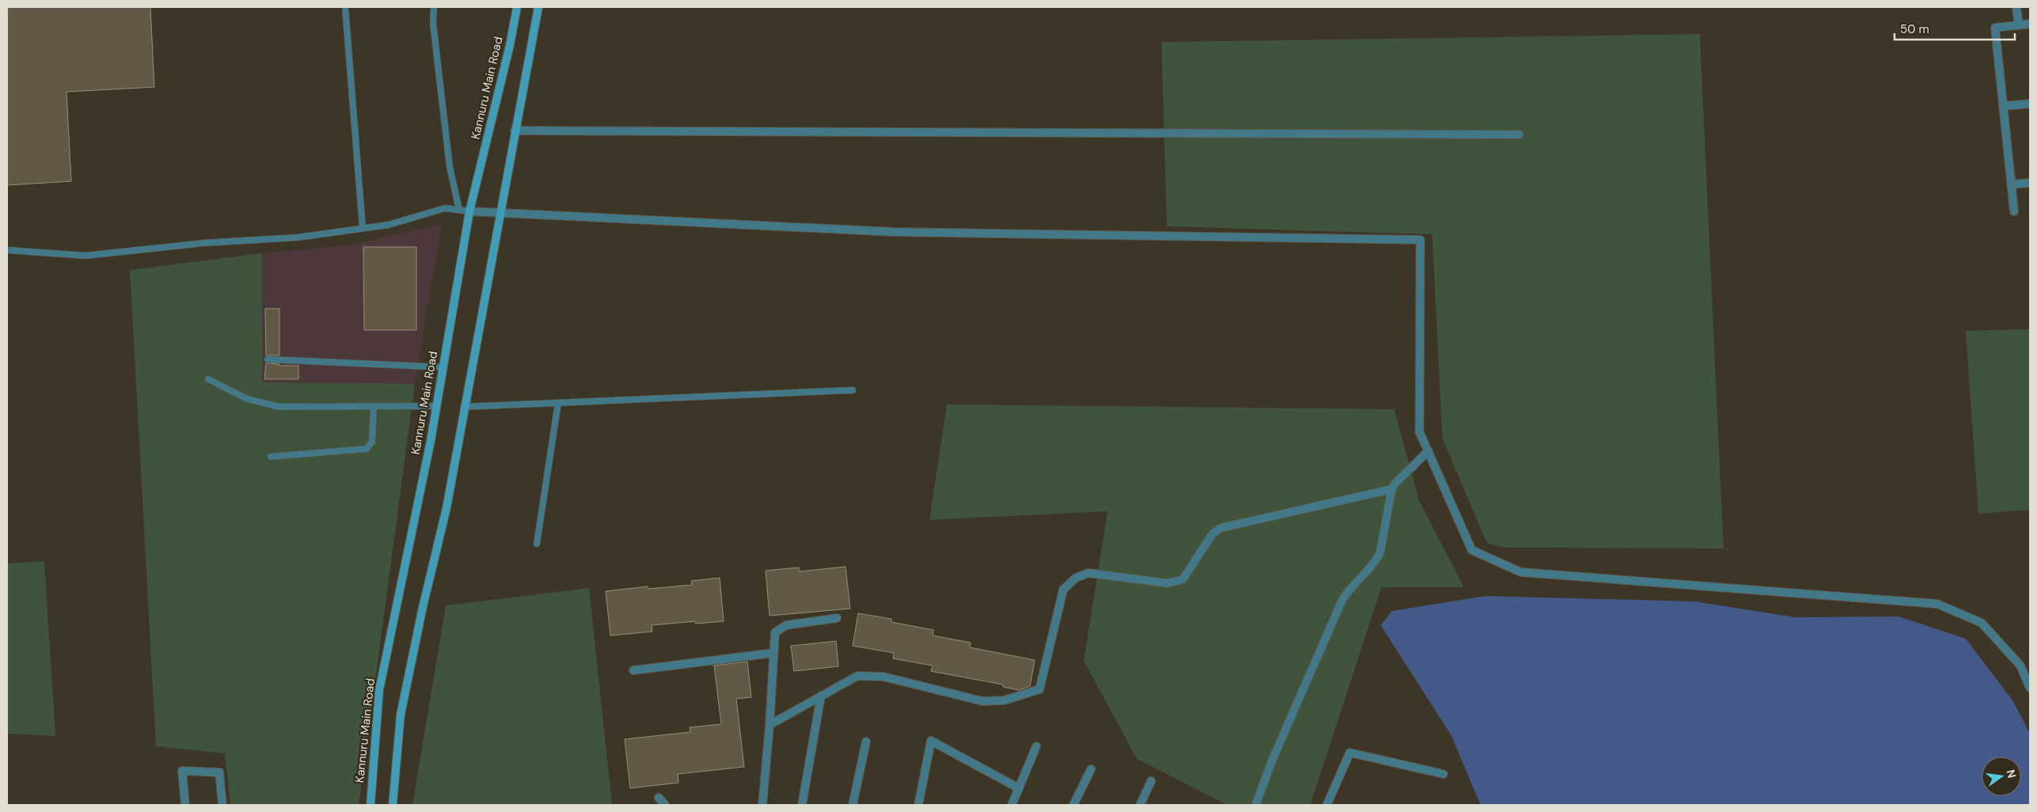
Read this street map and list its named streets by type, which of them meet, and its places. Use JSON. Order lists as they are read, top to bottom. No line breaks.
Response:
{"streets":{"main road":["Kannuru Main Road"]},"scale_bar":"50 m","north":"right"}
